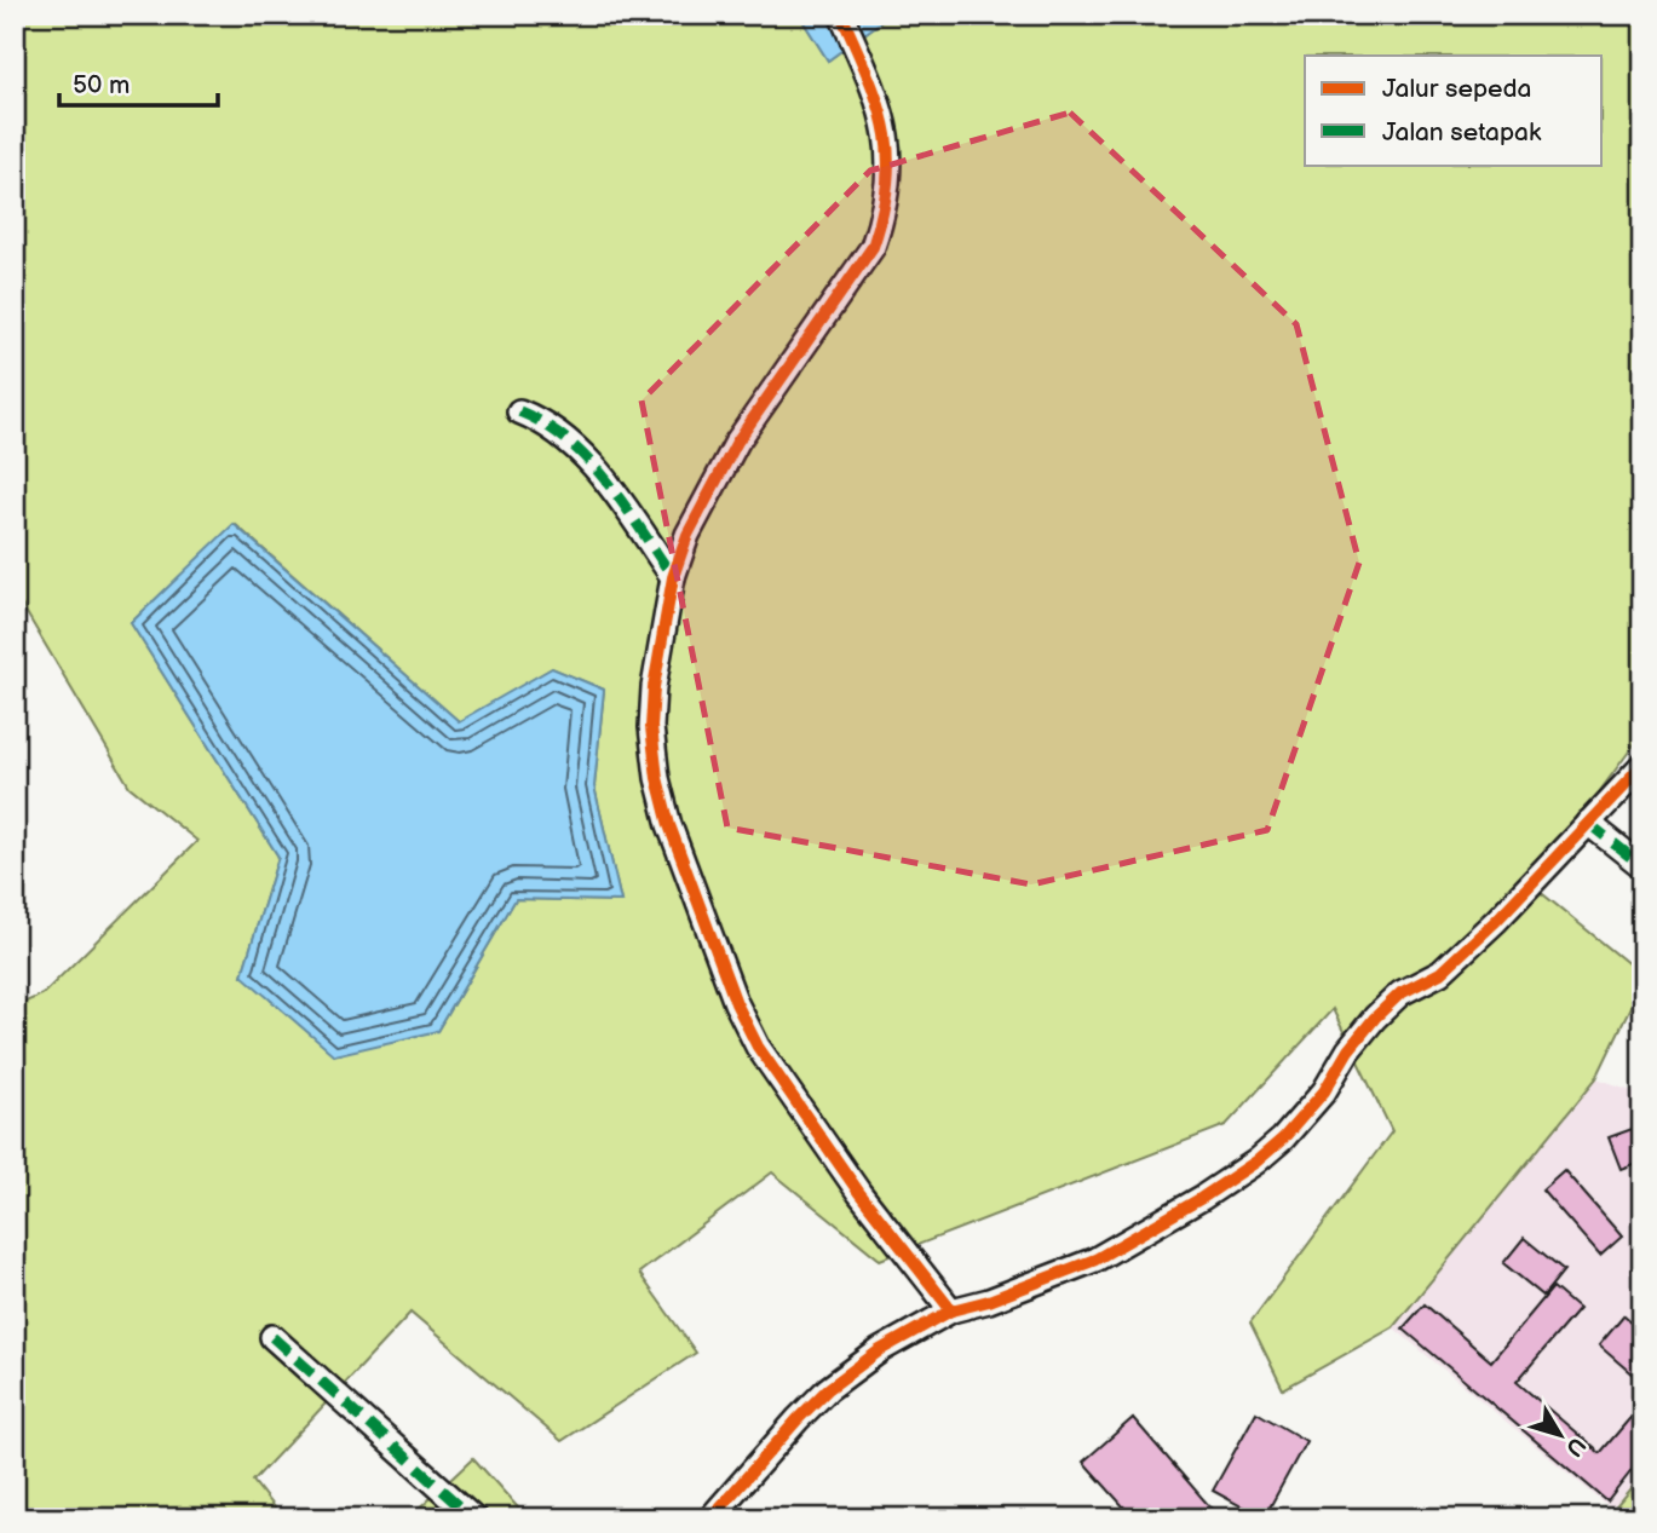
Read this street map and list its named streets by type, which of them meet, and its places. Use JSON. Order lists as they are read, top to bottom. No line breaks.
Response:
{"legend":["Jalur sepeda","Jalan setapak"],"scale_bar":"50 m","north":"bottom right"}
